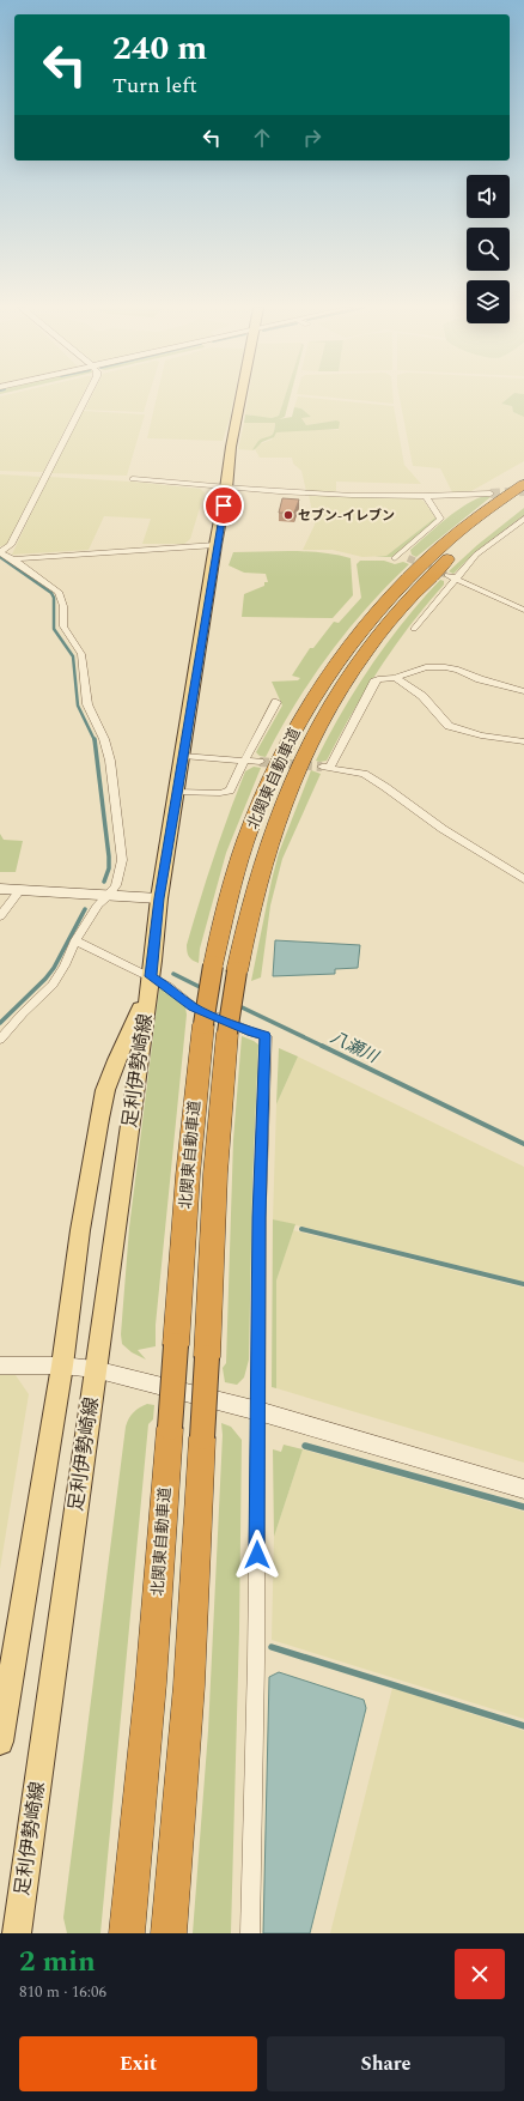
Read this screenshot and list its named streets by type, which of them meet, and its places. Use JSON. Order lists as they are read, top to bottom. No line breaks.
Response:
{"streets":{"highway":["北関東自動車道"],"main road":["足利伊勢崎線"]},"water":["八瀬川"],"places":["セブン-イレブン"],"page":{"turn":["240 m","Turn left"],"heading":["2 min","810 m · 16:06"],"buttons":["Exit","Share"]}}
